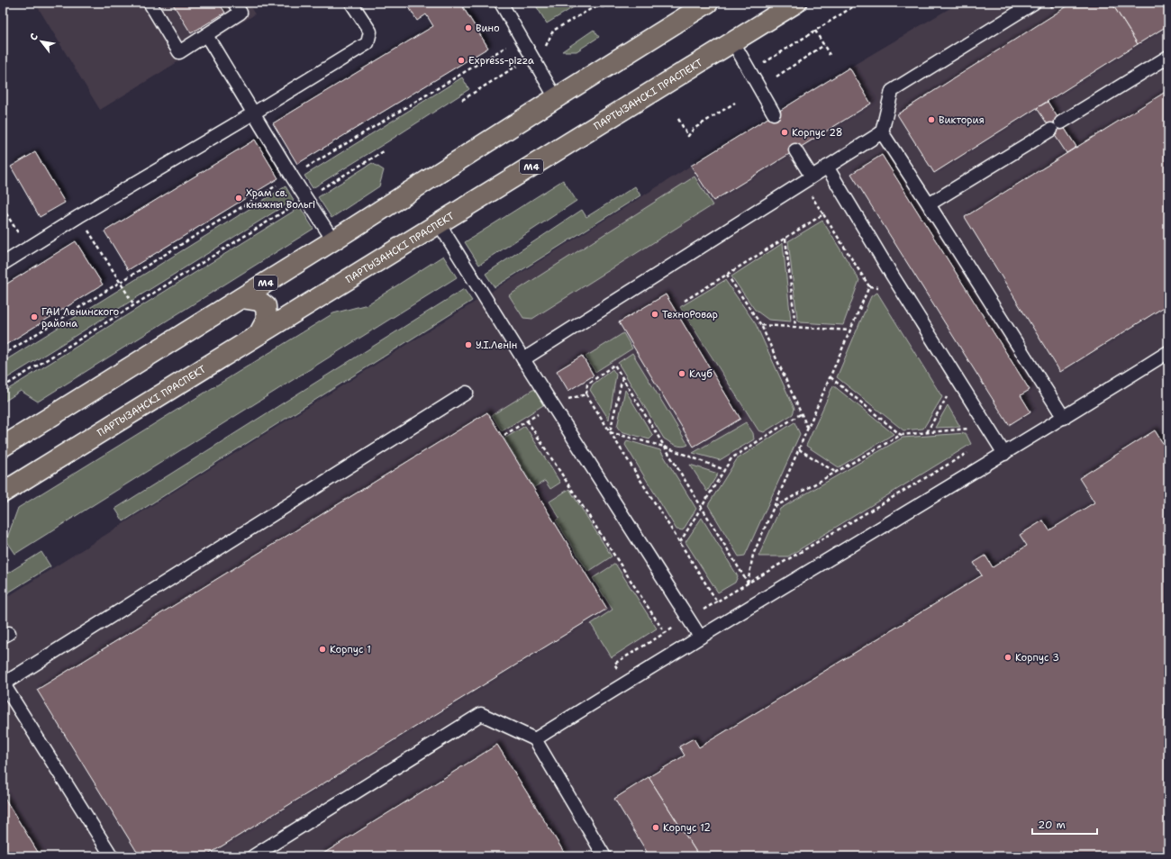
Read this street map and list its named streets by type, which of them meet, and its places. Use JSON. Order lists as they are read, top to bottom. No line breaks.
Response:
{"streets":{"main road":["ПАРТЫЗАНСКІ ПРАСПЕКТ","М4"]},"places":["Вино","Express-pizza","Виктория","Корпус 28","Храм св. княжны Вольгі","ТехноРовар","ГАИ Ленинского района","У.І.Ленін","Клуб","Корпус 1","Корпус 3","Корпус 12"],"scale_bar":"20 m","north":"top left"}
